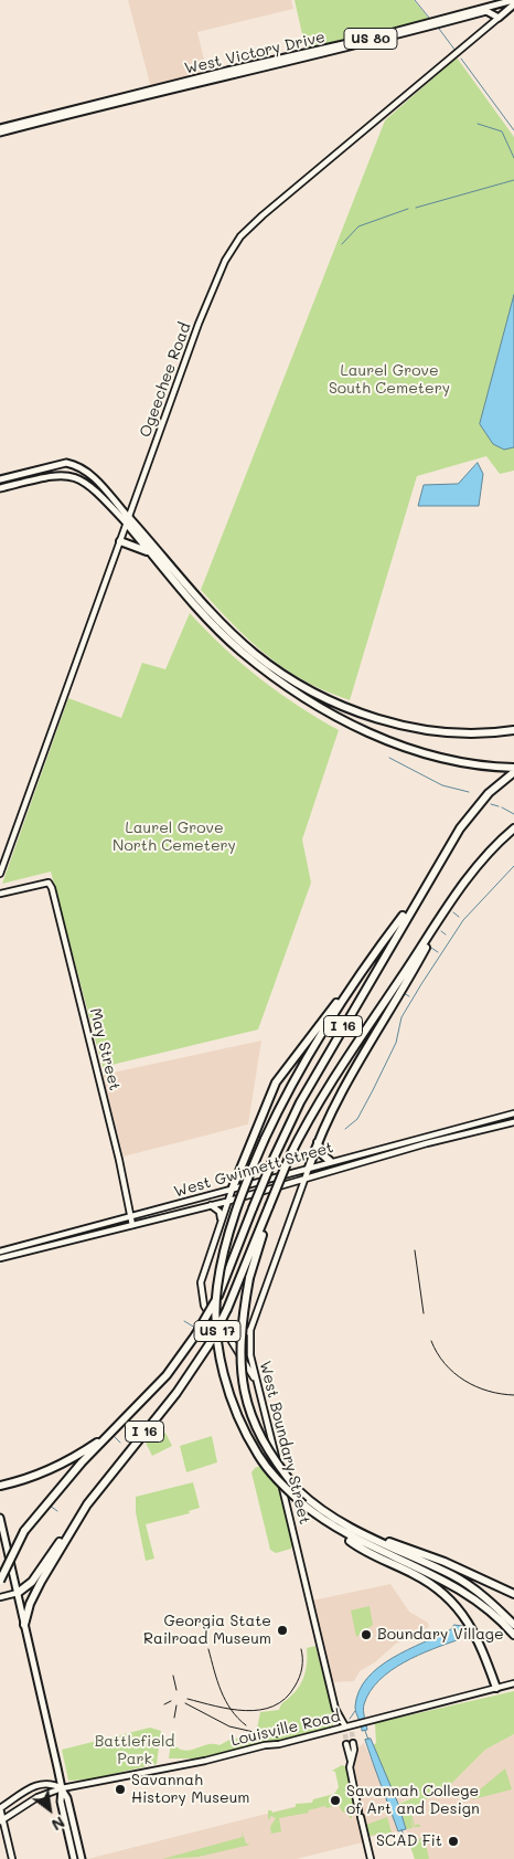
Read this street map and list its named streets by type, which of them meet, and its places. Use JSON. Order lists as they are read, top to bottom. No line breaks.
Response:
{"streets":{"highway":["I 16","US 17"],"main road":["US 80","West Victory Drive","Ogeechee Road","May Street","West Gwinnett Street","West Boundary Street","Louisville Road"]},"crossings":[["West Victory Drive","Ogeechee Road"],["I 16","US 17"],["May Street","West Gwinnett Street"],["West Gwinnett Street","West Boundary Street"],["West Boundary Street","Louisville Road"]],"parks":["Laurel Grove South Cemetery","Laurel Grove North Cemetery","Battlefield Park"],"places":["Georgia State Railroad Museum","Boundary Village","Savannah History Museum","Savannah College of Art and Design","SCAD Fit"],"north":"bottom right"}
